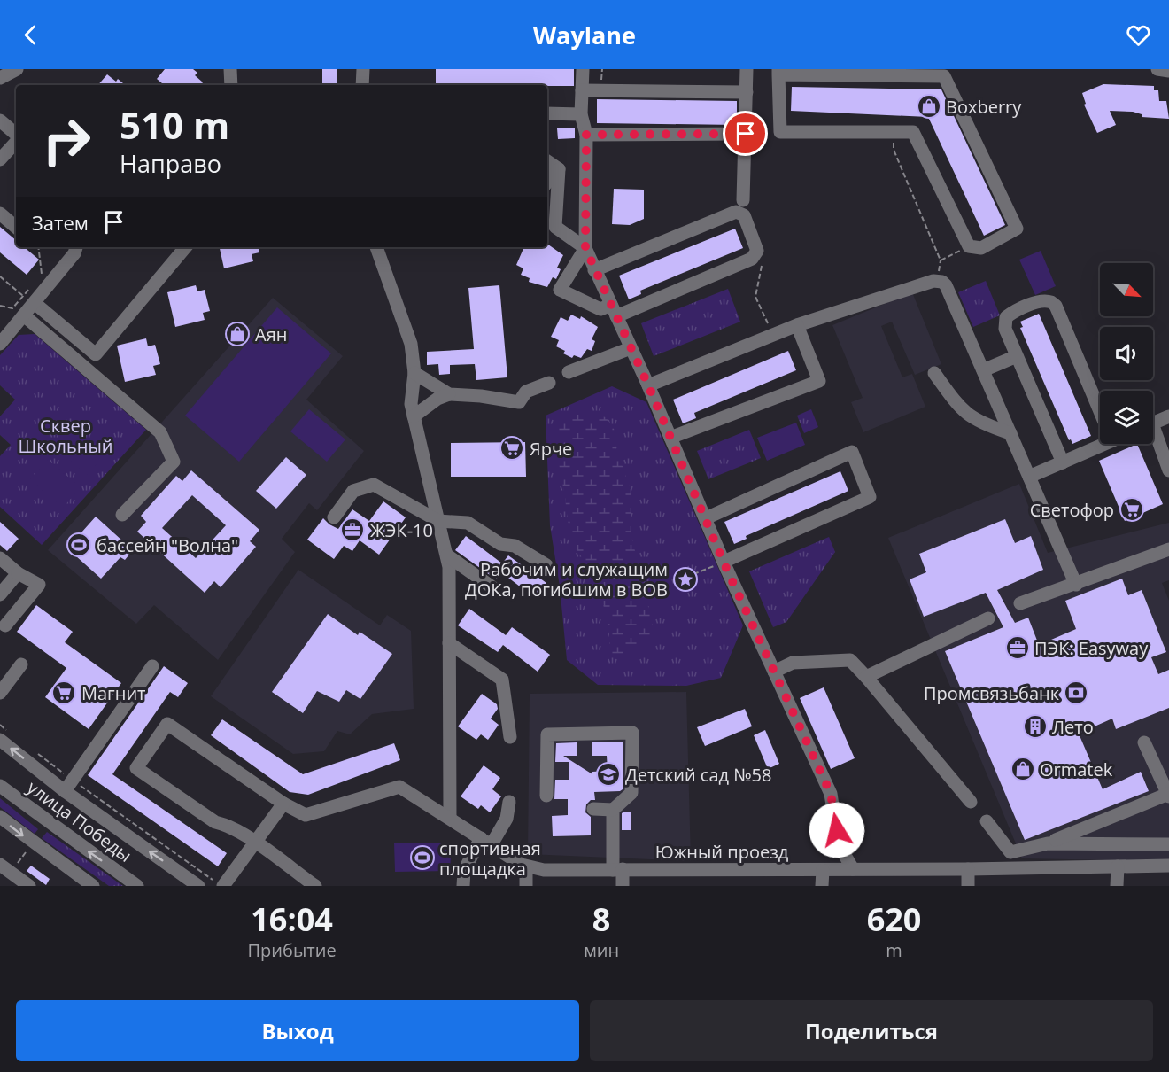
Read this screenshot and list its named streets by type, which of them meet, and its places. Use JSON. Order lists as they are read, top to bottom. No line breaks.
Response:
{"streets":{"street":["улица Победы","Южный проезд"]},"parks":["Сквер Школьный"],"places":{"shop":["Boxberry","Аян","Ormatek"],"supermarket":["Ярче","Светофор","Магнит"],"office":["ЖЭК-10","ПЭК: Easyway"],"sports":["бассейн \"Волна\"","спортивная площадка"],"place":["Рабочим и служащим ДОКа, погибшим в ВОВ"],"bank":["Промсвязьбанк"],"building":["Лето"],"school or university":["Детский сад №58"]},"north":"bottom right","page":{"header":"Waylane","turn":["510 m","Направо"],"then":"Затем","eta":["16:04","Прибытие","8","мин","620","m"],"buttons":["Выход","Поделиться"]}}
